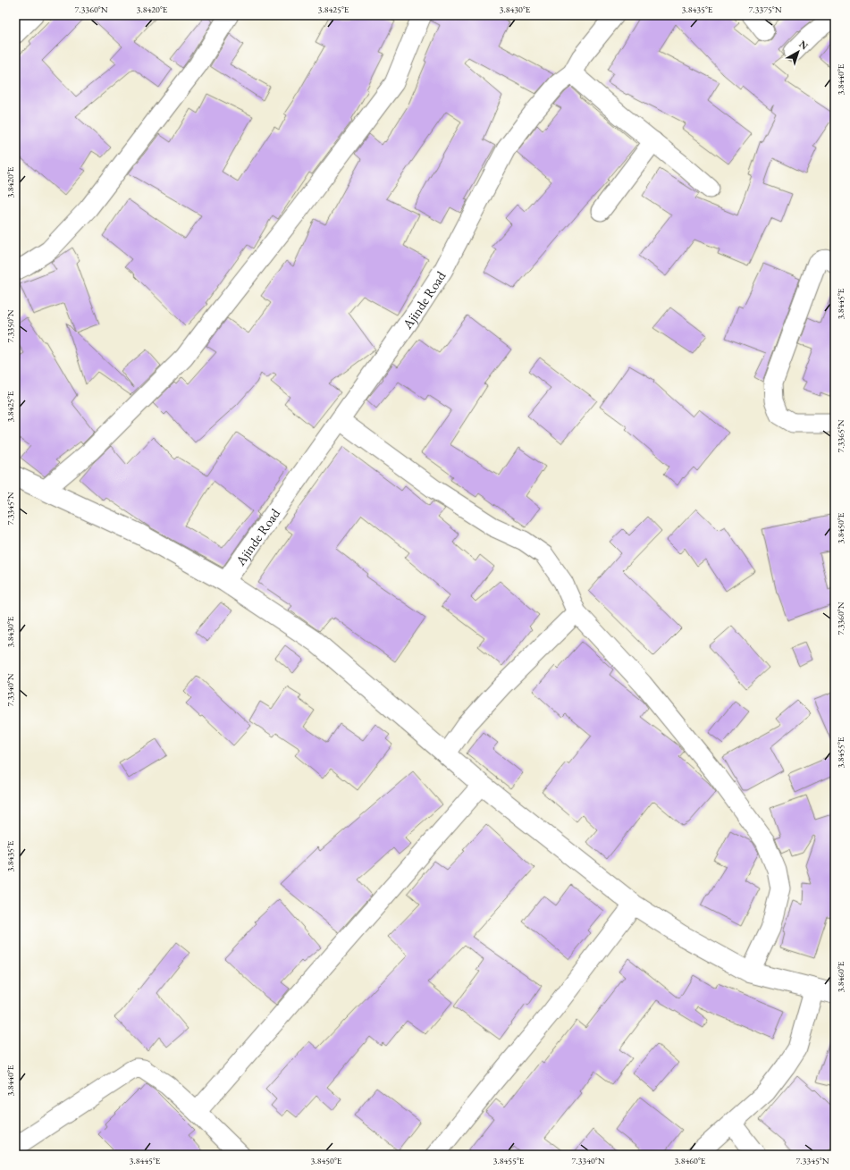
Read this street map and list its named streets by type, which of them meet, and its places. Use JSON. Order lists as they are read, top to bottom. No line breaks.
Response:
{"streets":{"street":["Ajinde Road"]},"north":"top right","coordinates":["7.3360°N","3.8420°E","3.8425°E","3.8430°E","3.8435°E","7.3375°N","3.8440°E","3.8445°E","7.3350°N","7.3365°N","7.3345°N","3.8450°E","7.3340°N","3.8455°E","3.8460°E"]}
